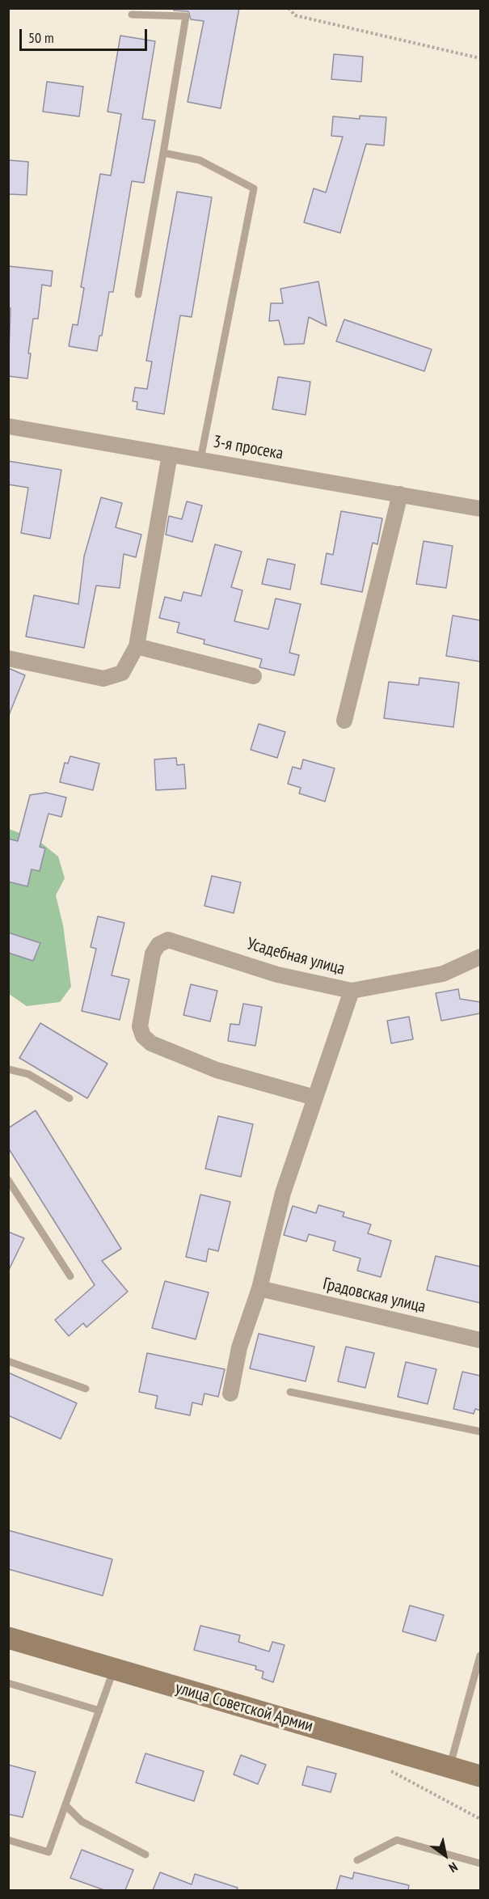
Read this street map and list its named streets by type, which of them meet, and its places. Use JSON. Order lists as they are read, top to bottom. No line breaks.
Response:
{"streets":{"street":["3-я просека","Усадебная улица","Градовская улица","улица Советской Армии"]},"scale_bar":"50 m","north":"bottom right"}
